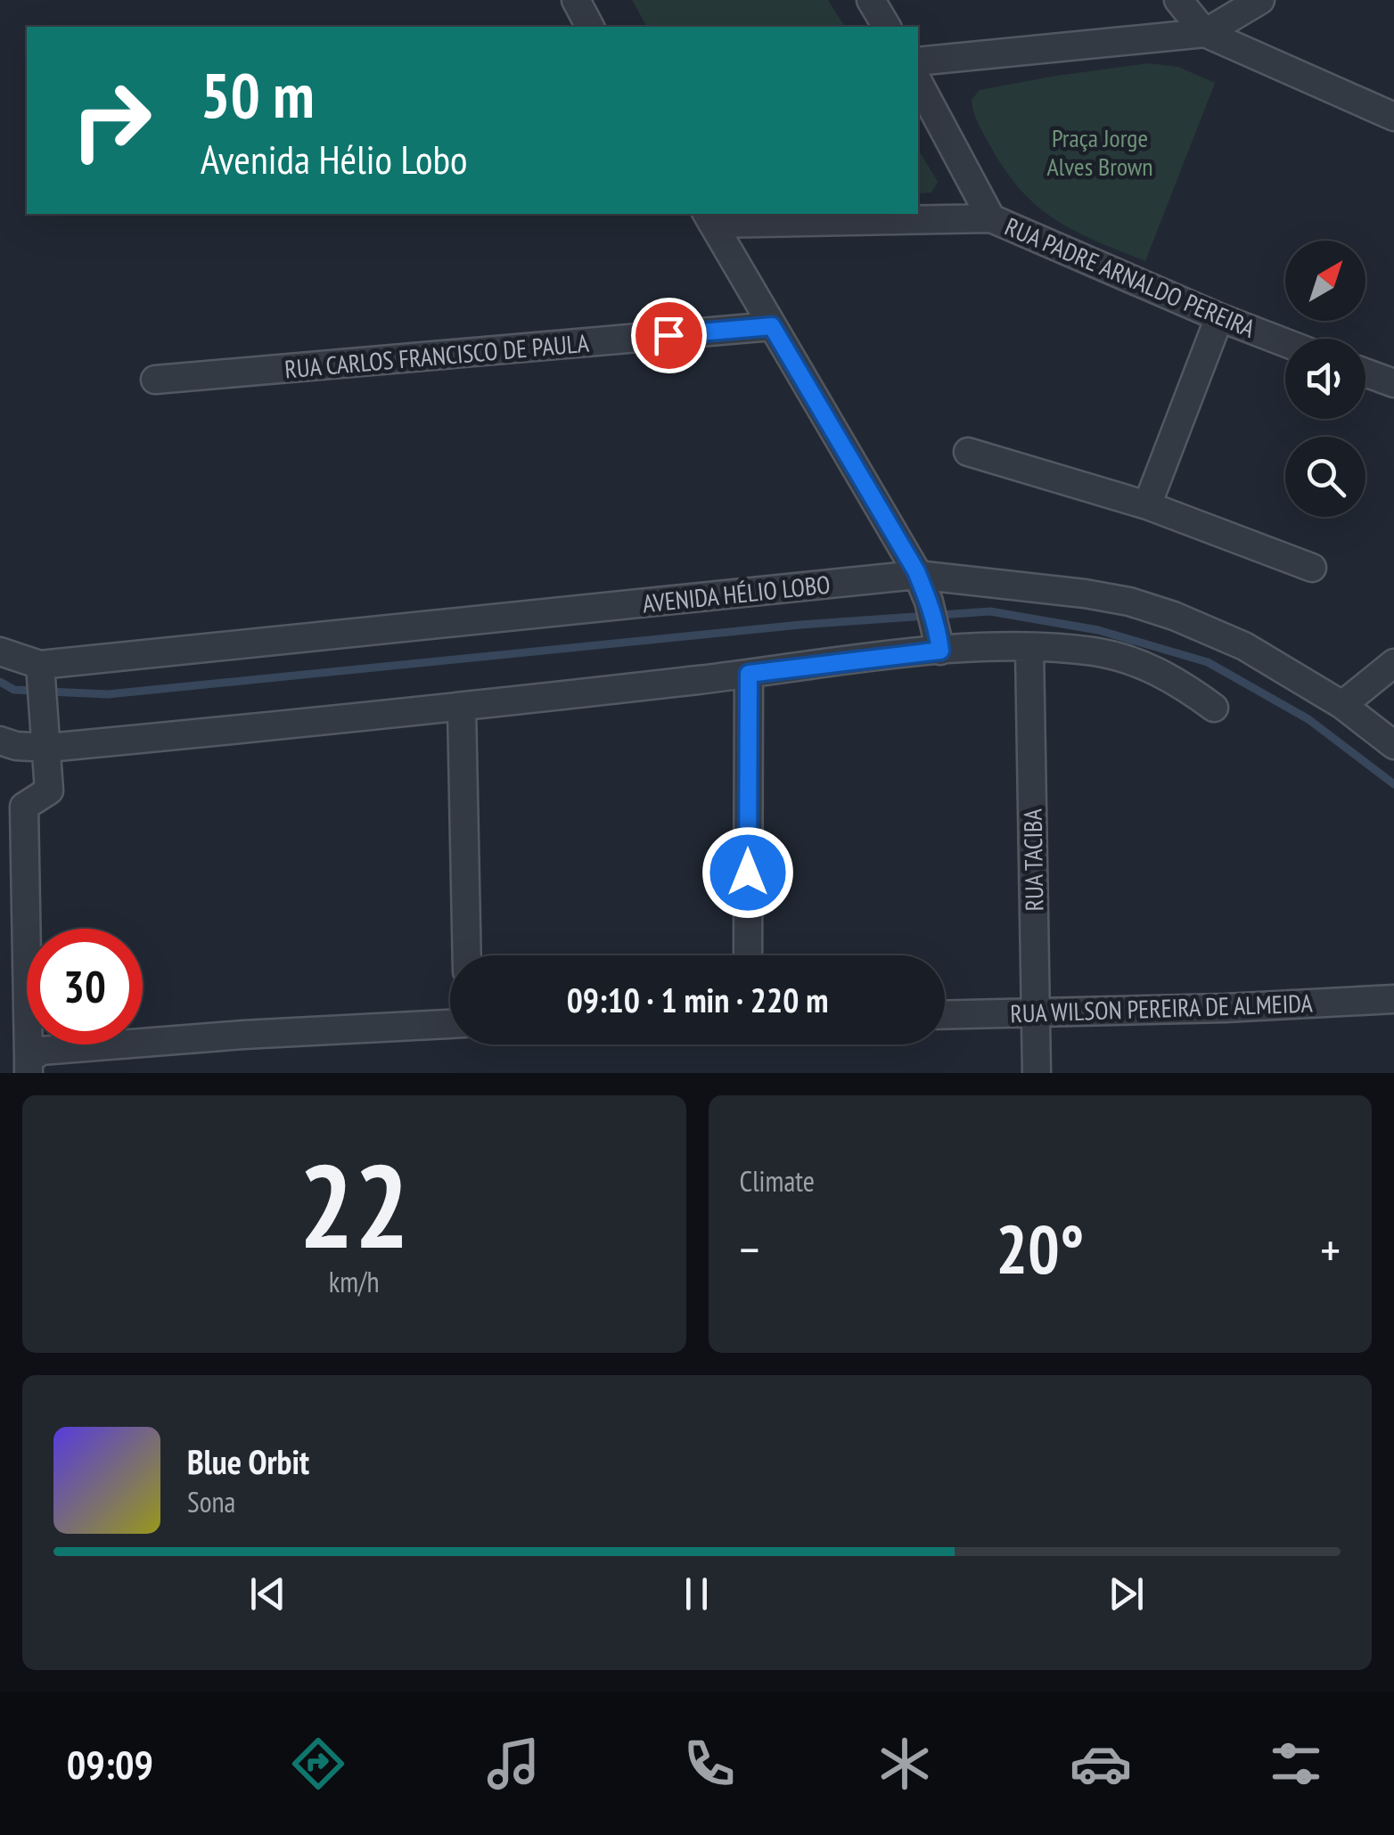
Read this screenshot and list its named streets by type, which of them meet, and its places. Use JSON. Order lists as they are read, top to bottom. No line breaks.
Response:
{"streets":{"street":["RUA PADRE ARNALDO PEREIRA","RUA CARLOS FRANCISCO DE PAULA","AVENIDA HÉLIO LOBO","RUA TACIBA","RUA WILSON PEREIRA DE ALMEIDA"]},"crossings":[["RUA TACIBA","RUA WILSON PEREIRA DE ALMEIDA"]],"parks":["Praça Jorge Alves Brown"],"north":"top right","page":{"turn":["50 m","Avenida Hélio Lobo"],"limit":"30","trip":"09:10 · 1 min · 220 m","tile":[["22","km/h"],"Climate"],"heat":["−","20°","+"],"song":["Blue Orbit","Sona"],"tabs":"09:09"}}
